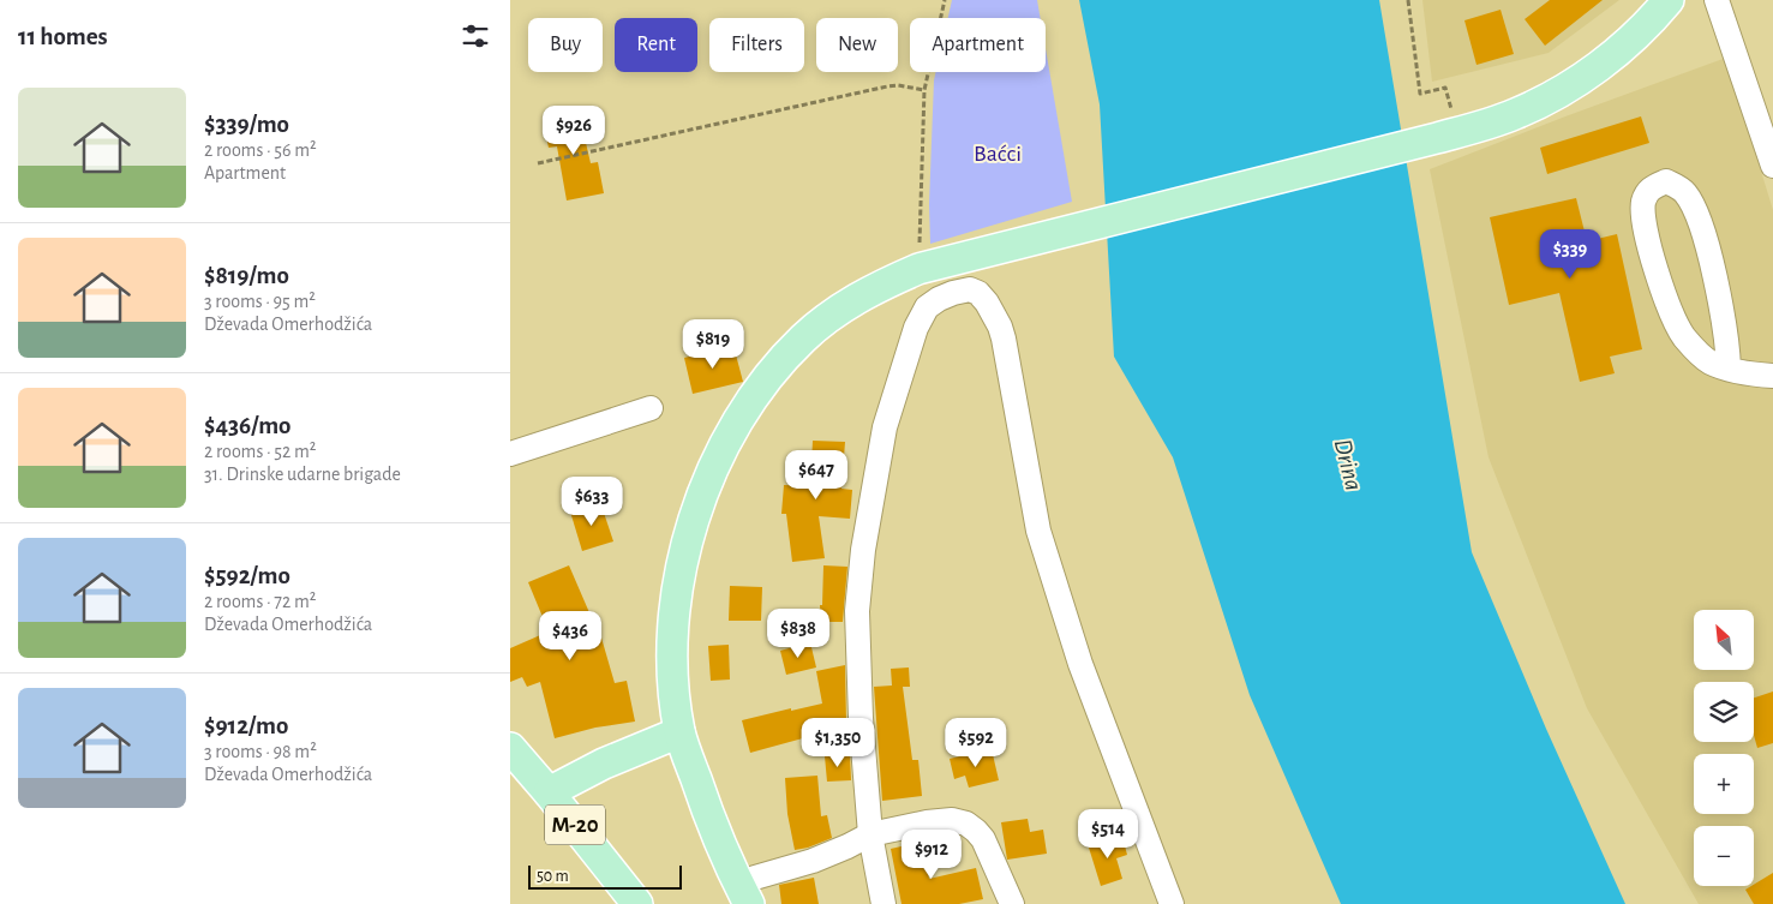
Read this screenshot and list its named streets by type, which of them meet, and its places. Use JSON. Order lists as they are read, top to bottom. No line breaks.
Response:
{"streets":{"main road":["M-20"]},"water":["Drina"],"parks":["Baćci"],"scale_bar":"50 m","north":"top left","page":{"heading":"11 homes","chip":["Buy","Rent","Filters","New","Apartment"],"list":[{"name":"$339/mo","note":"2 rooms · 56 m² · Apartment"},{"name":"$819/mo","note":"3 rooms · 95 m² · Dževada Omerhodžića"},{"name":"$436/mo","note":"2 rooms · 52 m² · 31. Drinske udarne brigade"},{"name":"$592/mo","note":"2 rooms · 72 m² · Dževada Omerhodžića"},{"name":"$912/mo","note":"3 rooms · 98 m² · Dževada Omerhodžića"}],"price":["$926","$339","$819","$647","$633","$838","$436","$1,350","$592","$514","$912"],"map_buttons":["+","−"],"scale":"50 m"}}
